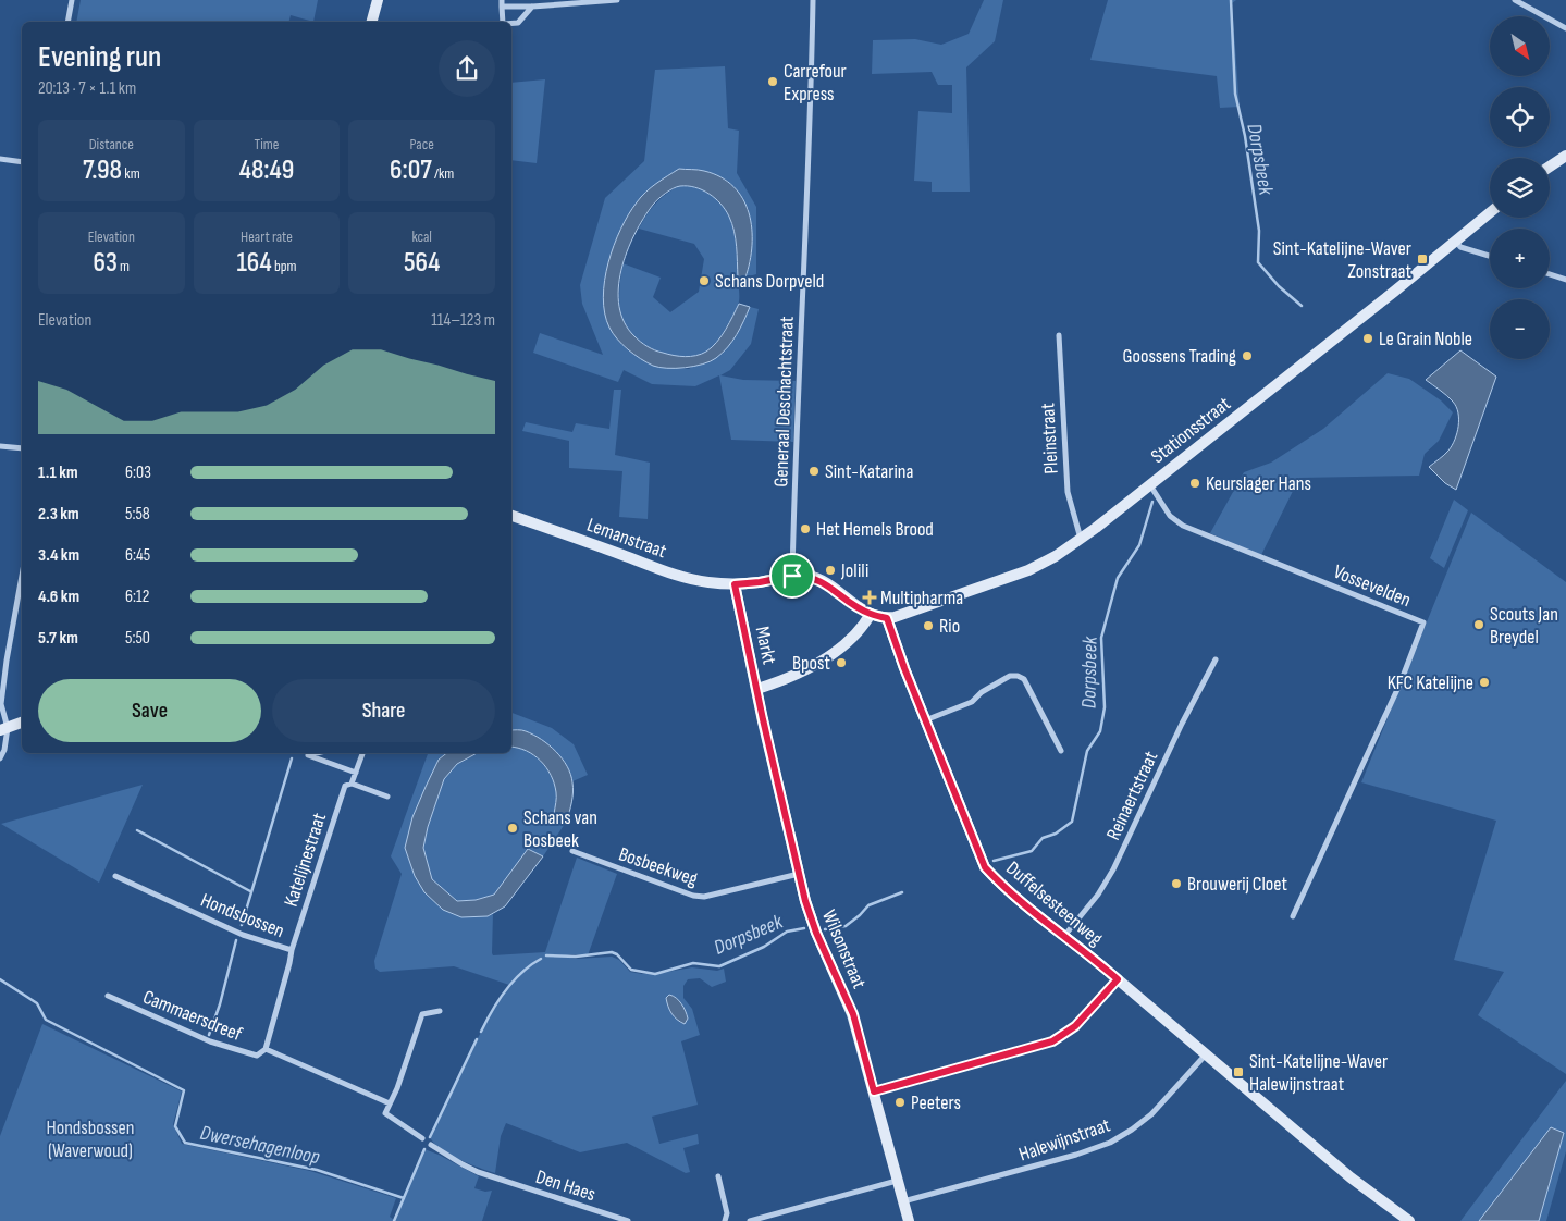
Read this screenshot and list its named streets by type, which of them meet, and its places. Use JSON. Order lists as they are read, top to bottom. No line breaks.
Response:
{"streets":{"street":["Generaal Deschachtstraat","Stationsstraat","Pleinstraat","Lemanstraat","Vossevelden","Markt","Reinaertstraat","Katelijnestraat","Bosbeekweg","Duffelsesteenweg","Hondsbossen","Wilsonstraat","Cammaersdreef","Halewijnstraat","Den Haes"]},"crossings":[["Stationsstraat","Pleinstraat"],["Stationsstraat","Vossevelden"],["Stationsstraat","Duffelsesteenweg"],["Lemanstraat","Markt"],["Markt","Wilsonstraat"],["Reinaertstraat","Duffelsesteenweg"],["Katelijnestraat","Hondsbossen"],["Bosbeekweg","Wilsonstraat"],["Duffelsesteenweg","Halewijnstraat"],["Hondsbossen","Cammaersdreef"],["Wilsonstraat","Halewijnstraat"]],"water":["Dorpsbeek","Dwersehagenloop"],"parks":["Hondsbossen (Waverwoud)"],"places":{"other":["Carrefour Express","Schans Dorpveld","Le Grain Noble","Goossens Trading","Sint-Katarina","Keurslager Hans","Het Hemels Brood","Jolili","Scouts Jan Breydel","Rio","Bpost","KFC Katelijne","Schans van Bosbeek","Brouwerij Cloet","Peeters"],"transit":["Sint-Katelijne-Waver Zonstraat","Sint-Katelijne-Waver Halewijnstraat"],"health":["Multipharma"]},"north":"bottom right","page":{"map_buttons":["+","−"],"heading":["Evening run","20:13 · 7 × 1.1 km"],"stats":[["Distance","7.98 km"],["Time","48:49"],["Pace","6:07 /km"],["Elevation","63 m"],["Heart rate","164 bpm"],["kcal","564"]],"chart":["Elevation","114–123 m"],"list":[{"name":"1.1 km","note":"6:03"},{"name":"2.3 km","note":"5:58"},{"name":"3.4 km","note":"6:45"},{"name":"4.6 km","note":"6:12"},{"name":"5.7 km","note":"5:50"}],"buttons":["Save","Share"]}}
